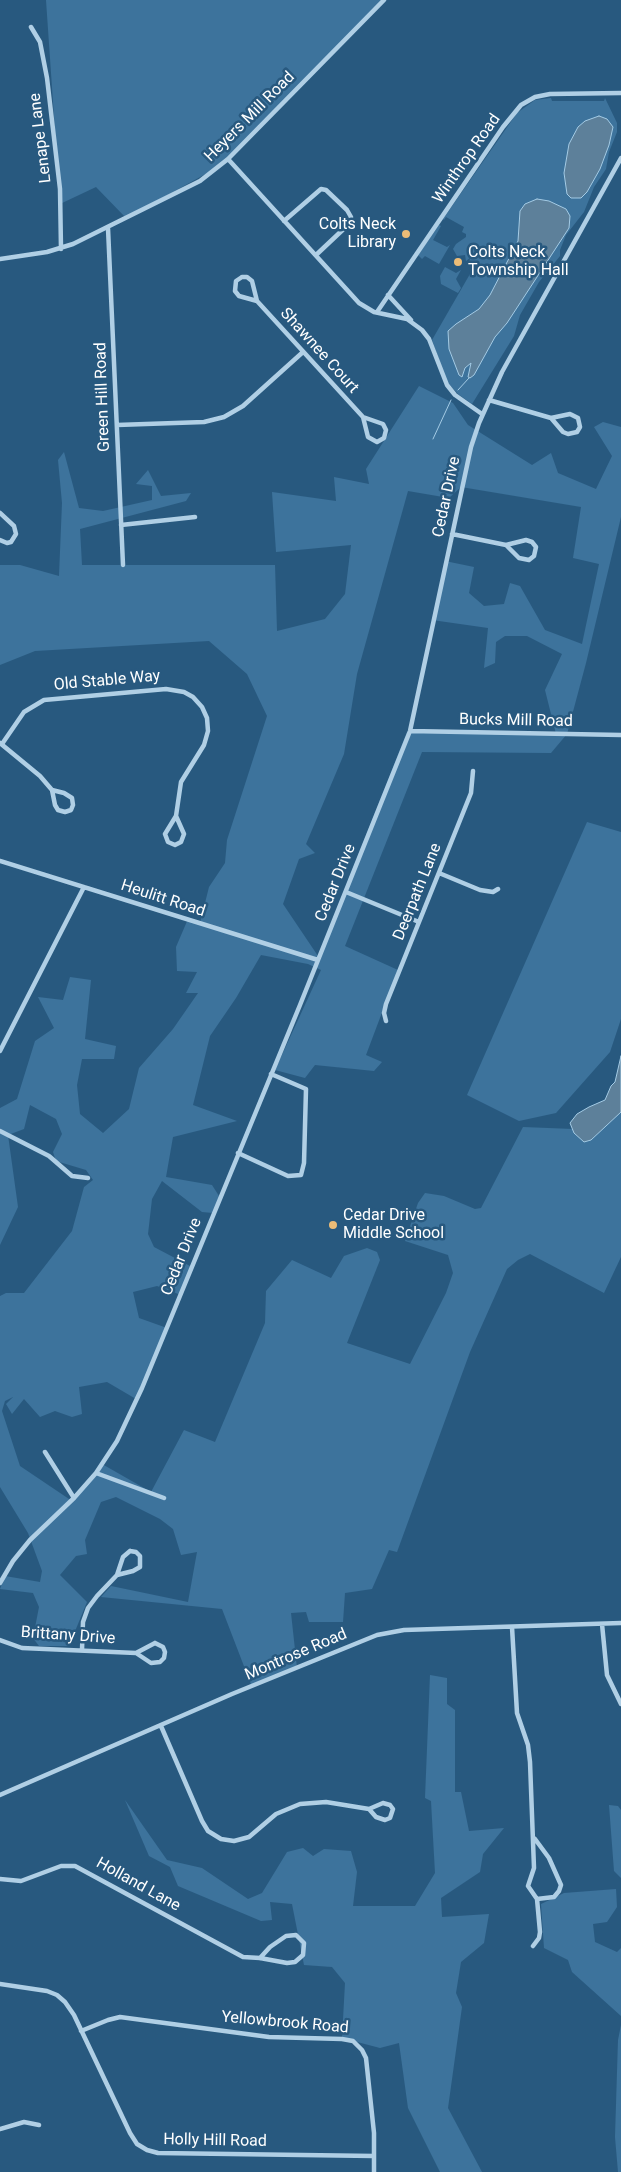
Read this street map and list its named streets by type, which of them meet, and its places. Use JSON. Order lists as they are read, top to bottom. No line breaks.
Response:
{"streets":{"street":["Heyers Mill Road","Lenape Lane","Winthrop Road","Shawnee Court","Green Hill Road","Cedar Drive","Old Stable Way","Bucks Mill Road","Deerpath Lane","Heulitt Road","Brittany Drive","Montrose Road","Holland Lane","Yellowbrook Road","Holly Hill Road"]},"crossings":[["Heyers Mill Road","Lenape Lane"],["Heyers Mill Road","Green Hill Road"],["Cedar Drive","Bucks Mill Road"],["Cedar Drive","Heulitt Road"],["Yellowbrook Road","Holly Hill Road"]],"places":["Colts Neck Library","Colts Neck Township Hall","Cedar Drive Middle School"]}
